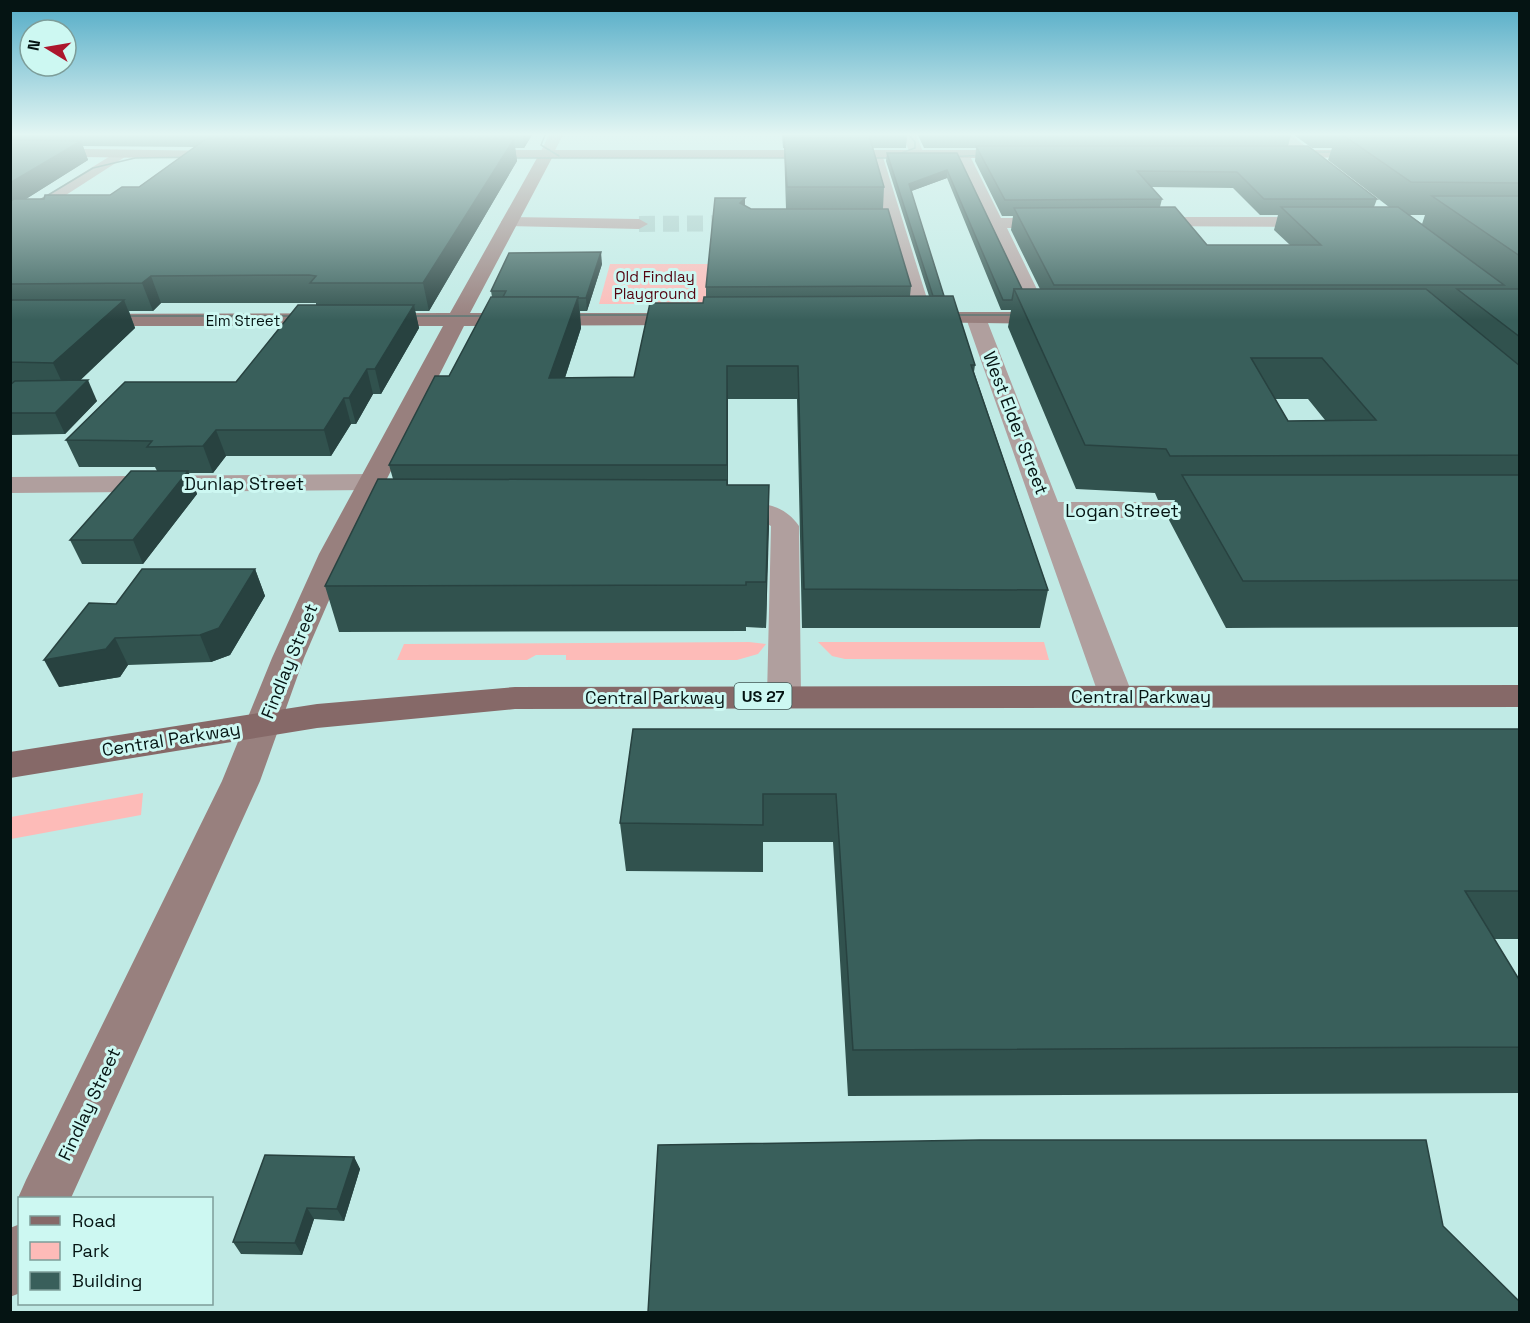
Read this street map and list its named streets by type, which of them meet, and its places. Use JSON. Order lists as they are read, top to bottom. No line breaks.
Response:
{"streets":{"main road":["US 27","Central Parkway"],"street":["Elm Street","West Elder Street","Dunlap Street","Logan Street","Findlay Street"]},"crossings":[["Elm Street","Findlay Street"],["West Elder Street","Logan Street"],["West Elder Street","Central Parkway"],["Dunlap Street","Findlay Street"],["Findlay Street","Central Parkway"]],"parks":["Old Findlay Playground"],"legend":["Road","Park","Building"],"north":"left"}
